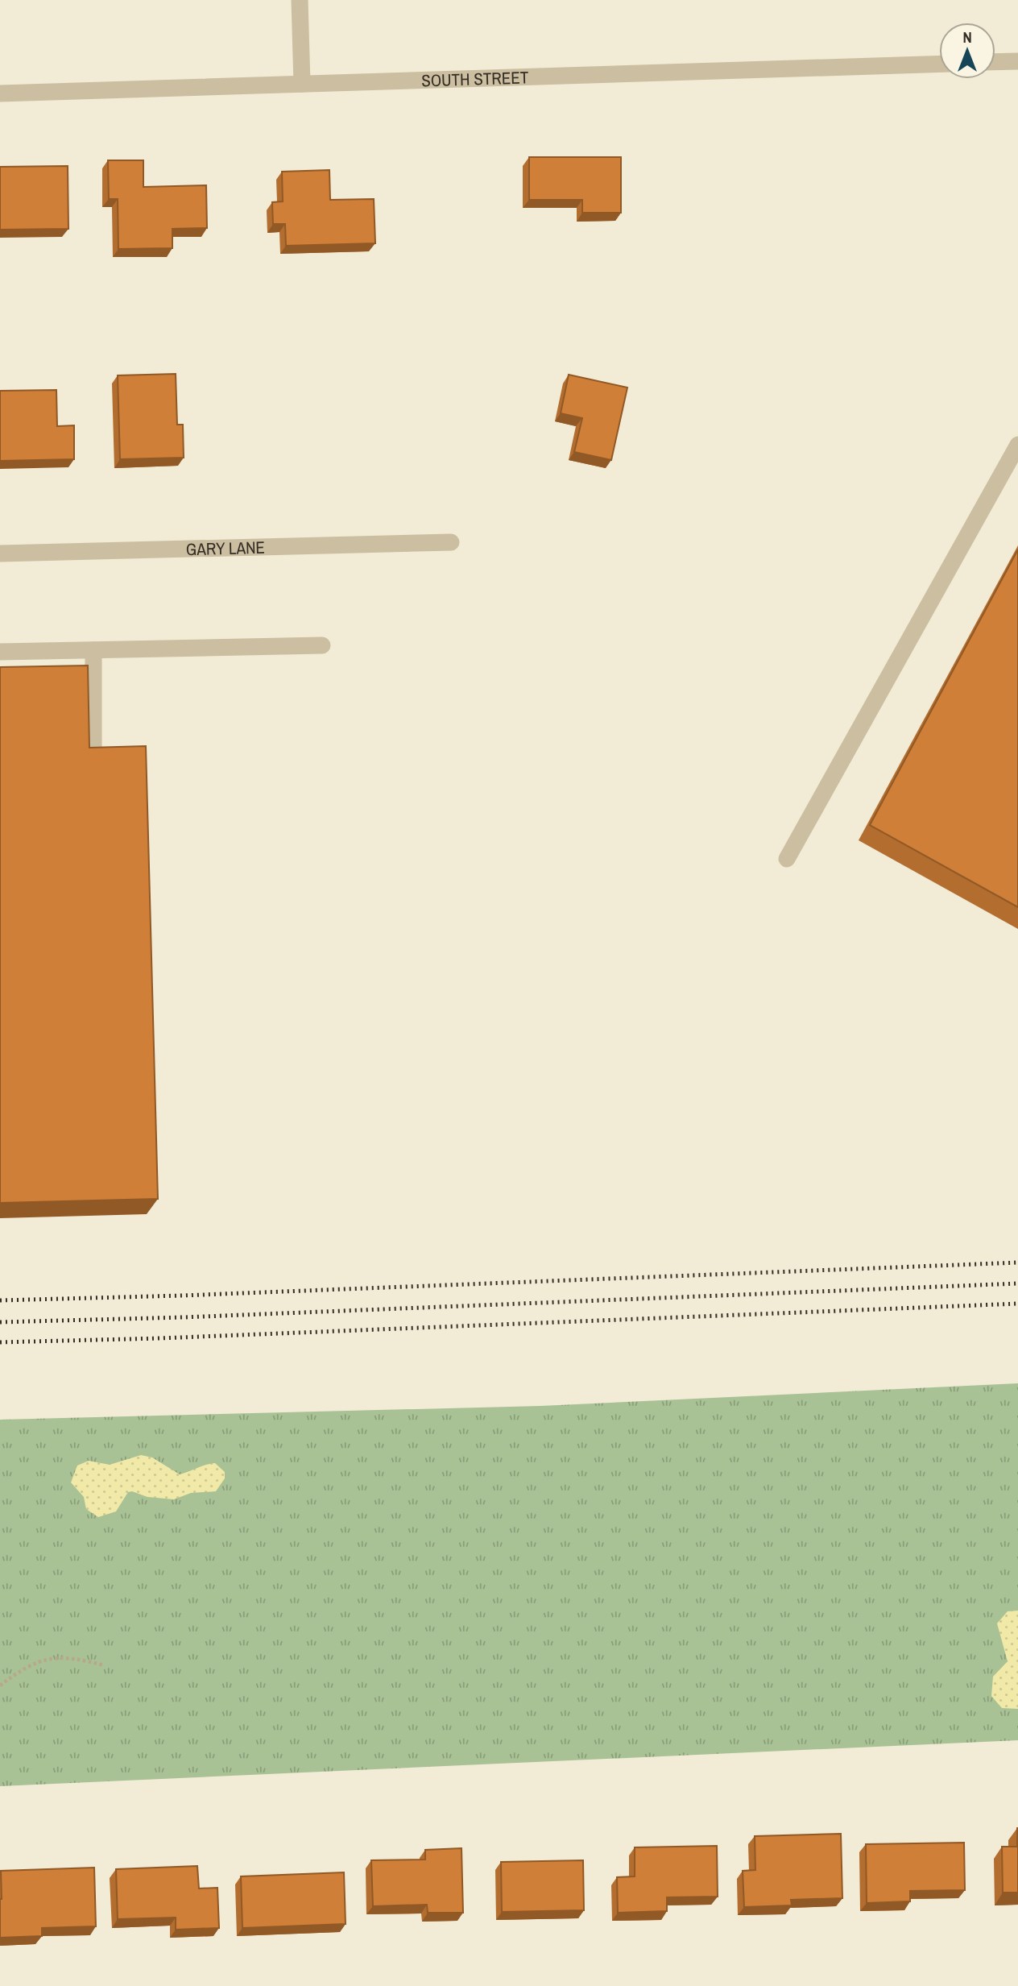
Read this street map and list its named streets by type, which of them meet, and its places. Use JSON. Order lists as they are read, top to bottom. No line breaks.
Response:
{"streets":{"street":["SOUTH STREET","GARY LANE"]},"north":"top"}
